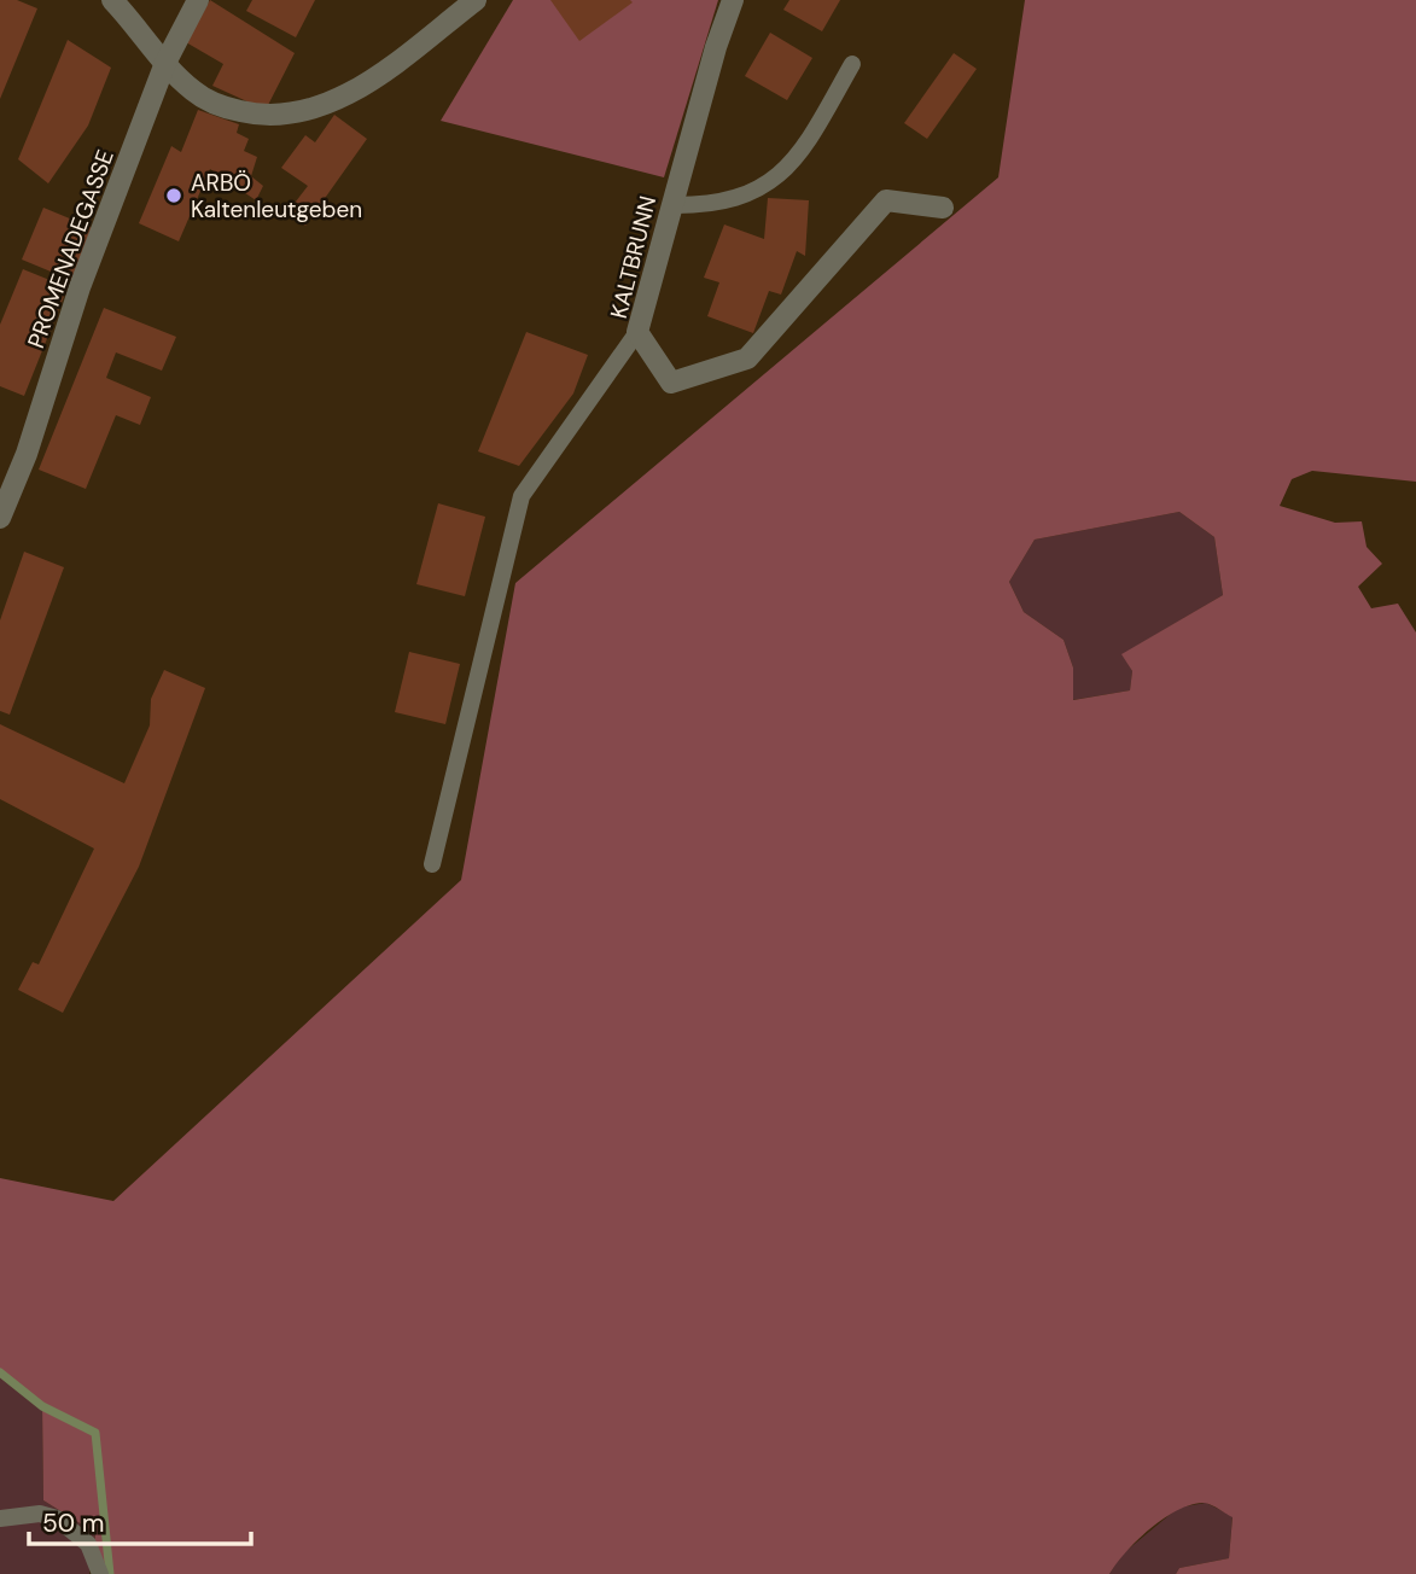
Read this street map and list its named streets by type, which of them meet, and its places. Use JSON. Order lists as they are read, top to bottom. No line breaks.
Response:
{"streets":{"street":["PROMENADEGASSE","KALTBRUNN"]},"places":["ARBÖ Kaltenleutgeben"],"scale_bar":"50 m"}
